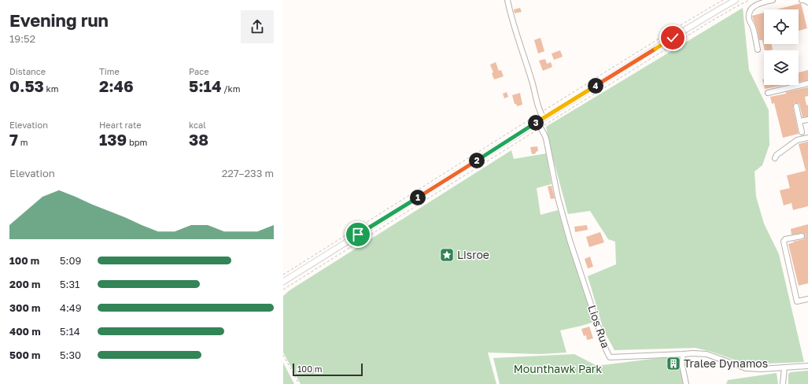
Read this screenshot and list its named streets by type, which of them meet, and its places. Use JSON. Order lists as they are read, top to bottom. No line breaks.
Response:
{"streets":{"street":["Lios Rua"]},"parks":["Mounthawk Park"],"places":{"place":["Lisroe"],"building":["Tralee Dynamos"]},"scale_bar":"100 m","page":{"heading":["Evening run","19:52"],"stats":[["Distance","0.53 km"],["Time","2:46"],["Pace","5:14 /km"],["Elevation","7 m"],["Heart rate","139 bpm"],["kcal","38"]],"pins":["4","3","2","1"],"chart":["Elevation","227–233 m"],"list":[{"name":"100 m","note":"5:09"},{"name":"200 m","note":"5:31"},{"name":"300 m","note":"4:49"},{"name":"400 m","note":"5:14"},{"name":"500 m","note":"5:30"}],"scale":"100 m"}}
